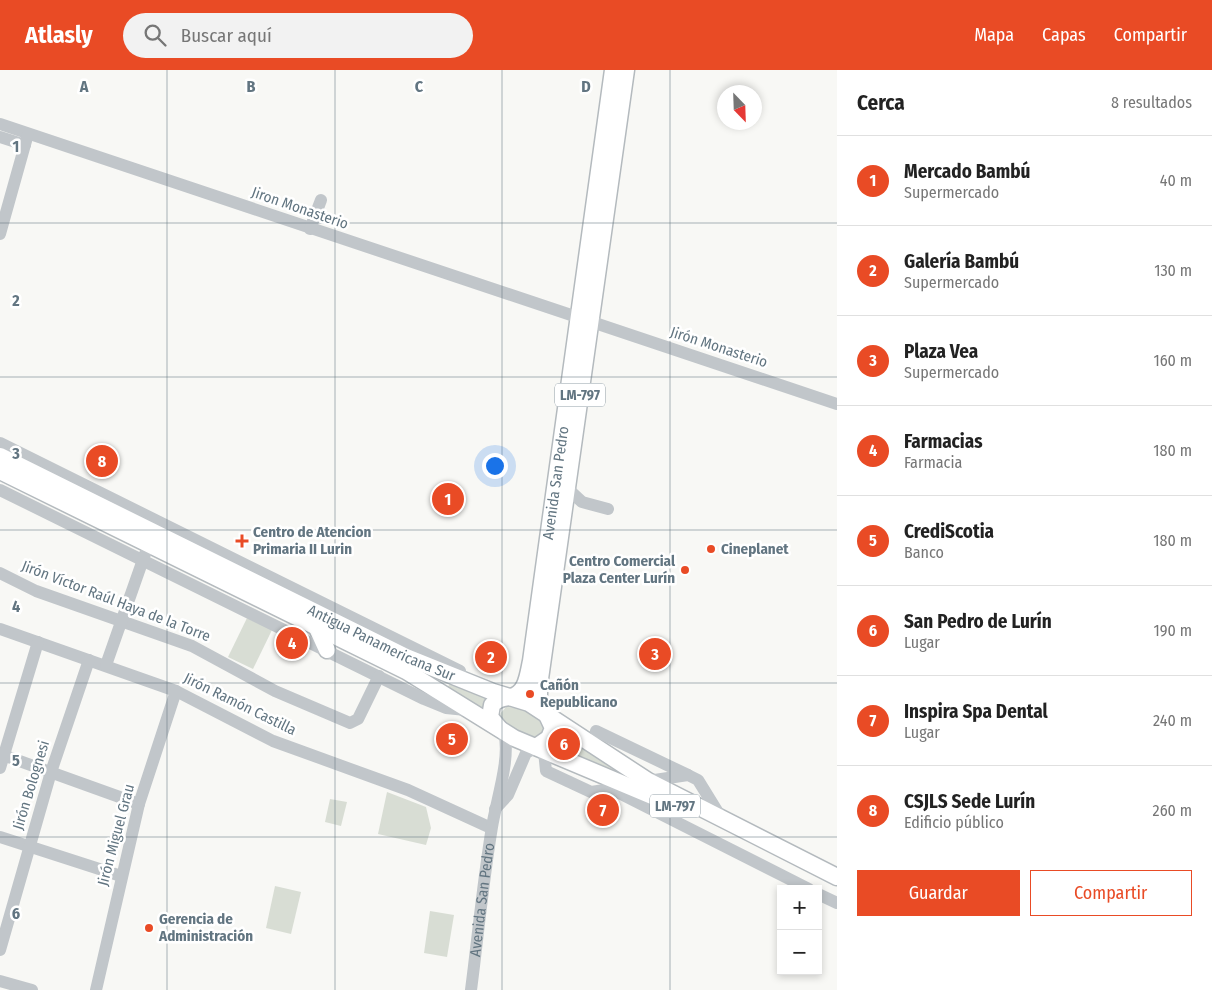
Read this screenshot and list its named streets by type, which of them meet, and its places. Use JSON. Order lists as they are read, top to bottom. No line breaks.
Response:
{"streets":{"main road":["LM-797","Avenida San Pedro","Antigua Panamericana Sur"],"street":["Jiron Monasterio","Jirón Monasterio","Jirón Víctor Raúl Haya de la Torre","Jirón Ramón Castilla","Jirón Bolognesi","Jirón Miguel Grau"]},"crossings":[["Jiron Monasterio","Jirón Monasterio"],["Jiron Monasterio","Avenida San Pedro"],["Jirón Monasterio","Avenida San Pedro"],["Avenida San Pedro","Antigua Panamericana Sur"],["Avenida San Pedro","Jirón Ramón Castilla"],["Jirón Ramón Castilla","Jirón Bolognesi"],["Jirón Ramón Castilla","Jirón Miguel Grau"]],"places":{"health":["Centro de Atencion Primaria II Lurin"],"other":["Cineplanet","Centro Comercial Plaza Center Lurín","Cañón Republicano","Gerencia de Administración"]},"north":"bottom right","page":{"header":"Atlasly","search":"Buscar aquí","nav":["Mapa","Capas","Compartir"],"heading":["Cerca","8 resultados"],"list":[{"mark":"1","name":"Mercado Bambú","note":"Supermercado","value":"40 m"},{"mark":"2","name":"Galería Bambú","note":"Supermercado","value":"130 m"},{"mark":"3","name":"Plaza Vea","note":"Supermercado","value":"160 m"},{"mark":"4","name":"Farmacias","note":"Farmacia","value":"180 m"},{"mark":"5","name":"CrediScotia","note":"Banco","value":"180 m"},{"mark":"6","name":"San Pedro de Lurín","note":"Lugar","value":"190 m"},{"mark":"7","name":"Inspira Spa Dental","note":"Lugar","value":"240 m"},{"mark":"8","name":"CSJLS Sede Lurín","note":"Edificio público","value":"260 m"}],"pins":["8","1","4","3","2","5","6","7"],"buttons":["Guardar","Compartir"],"map_buttons":["+","−"]},"grid":{"columns":["A","B","C","D"],"rows":["1","2","3","4","5","6"]}}
